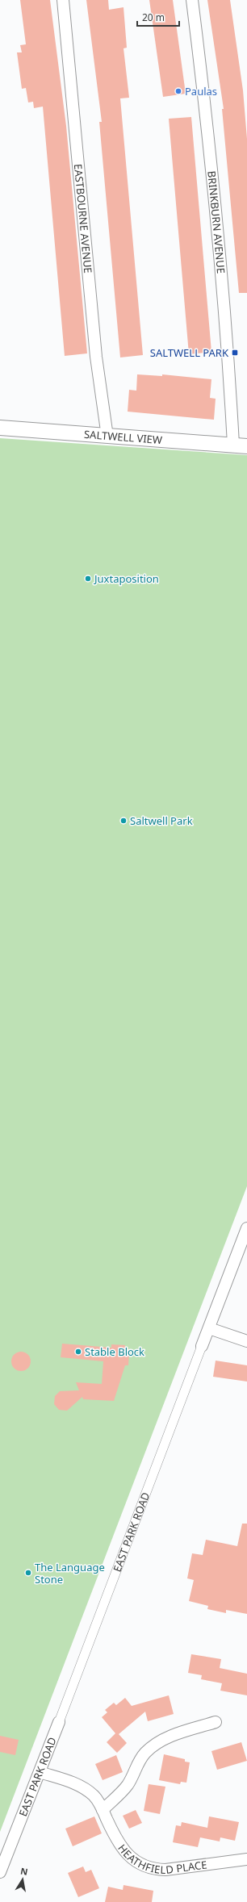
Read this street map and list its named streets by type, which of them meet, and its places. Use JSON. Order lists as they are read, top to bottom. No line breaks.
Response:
{"streets":{"street":["EASTBOURNE AVENUE","BRINKBURN AVENUE","SALTWELL VIEW","EAST PARK ROAD","HEATHFIELD PLACE"]},"crossings":[["EASTBOURNE AVENUE","SALTWELL VIEW"],["BRINKBURN AVENUE","SALTWELL VIEW"],["EAST PARK ROAD","HEATHFIELD PLACE"]],"places":{"other":["Paulas","Juxtaposition","Saltwell Park","Stable Block","The Language Stone"],"transit":["SALTWELL PARK"]},"scale_bar":"20 m","north":"top"}
